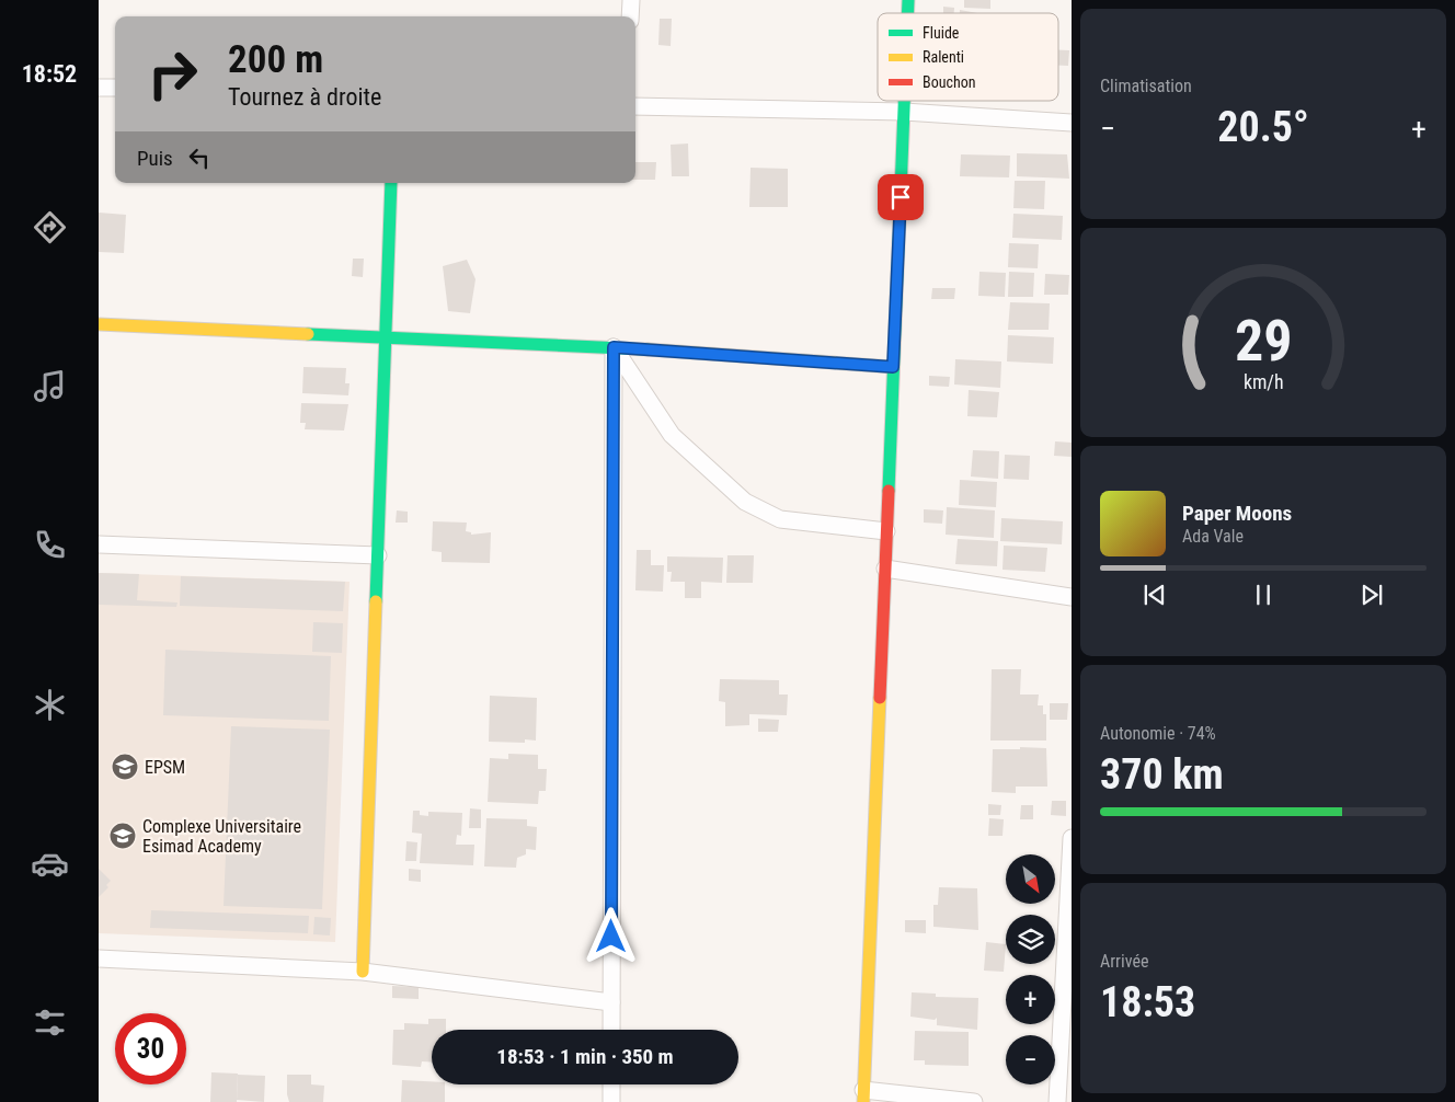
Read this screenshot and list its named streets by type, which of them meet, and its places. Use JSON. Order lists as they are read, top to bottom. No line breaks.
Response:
{"places":{"school or university":["EPSM","Complexe Universitaire Esimad Academy"]},"legend":["Fluide","Ralenti","Bouchon"],"north":"bottom right","page":{"tabs":"18:52","tile":["Climatisation",["Autonomie · 74%","370 km"],["Arrivée","18:53"]],"turn":["200 m","Tournez à droite"],"heat":["−","20.5°","+"],"then":"Puis","song":["Paper Moons","Ada Vale"],"map_buttons":["+","−"],"limit":"30","trip":"18:53 · 1 min · 350 m","gauge":["29","km/h"]}}
